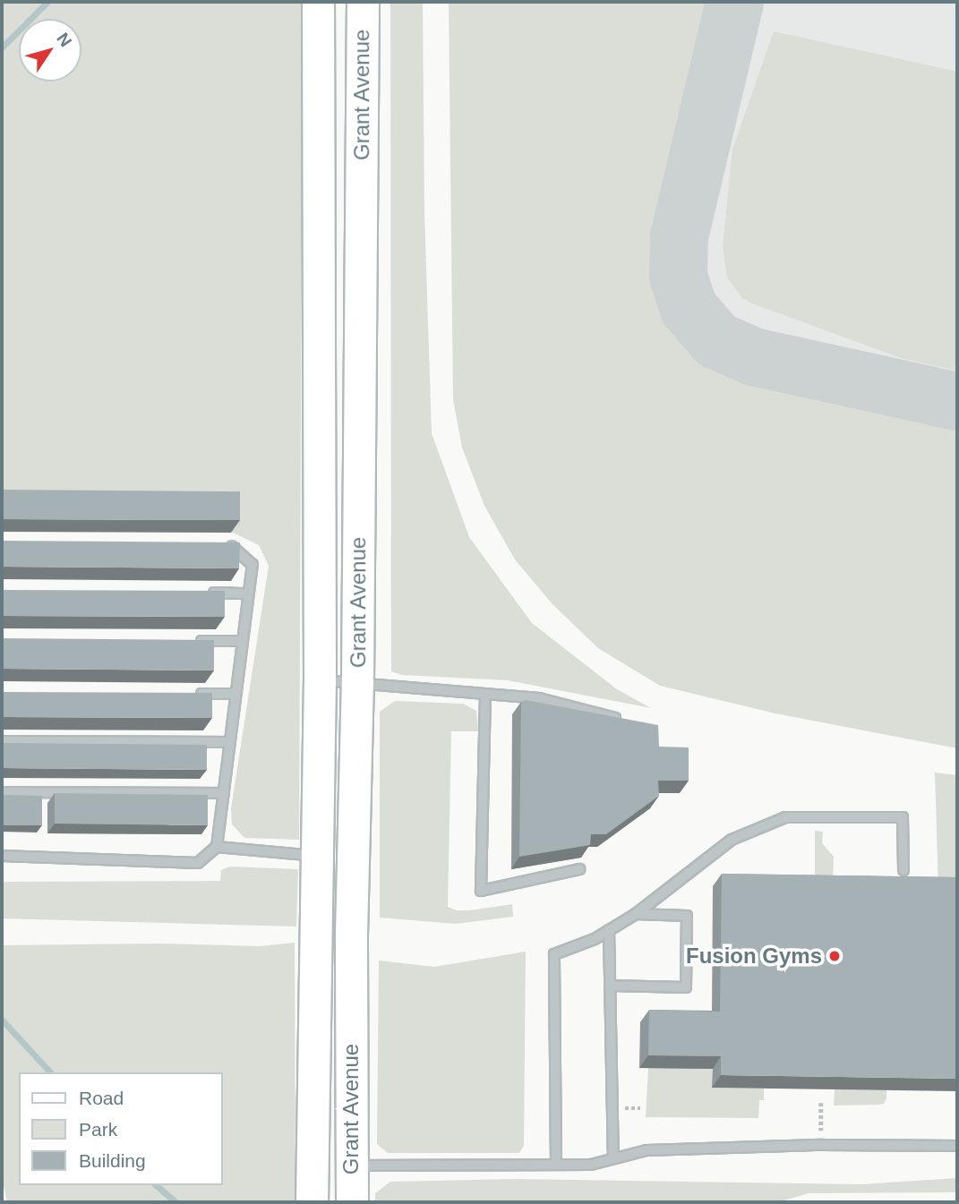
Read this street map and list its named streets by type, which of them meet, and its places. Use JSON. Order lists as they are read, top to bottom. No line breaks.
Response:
{"streets":{"main road":["Grant Avenue"]},"places":["Fusion Gyms"],"legend":["Road","Park","Building"],"north":"top right"}
